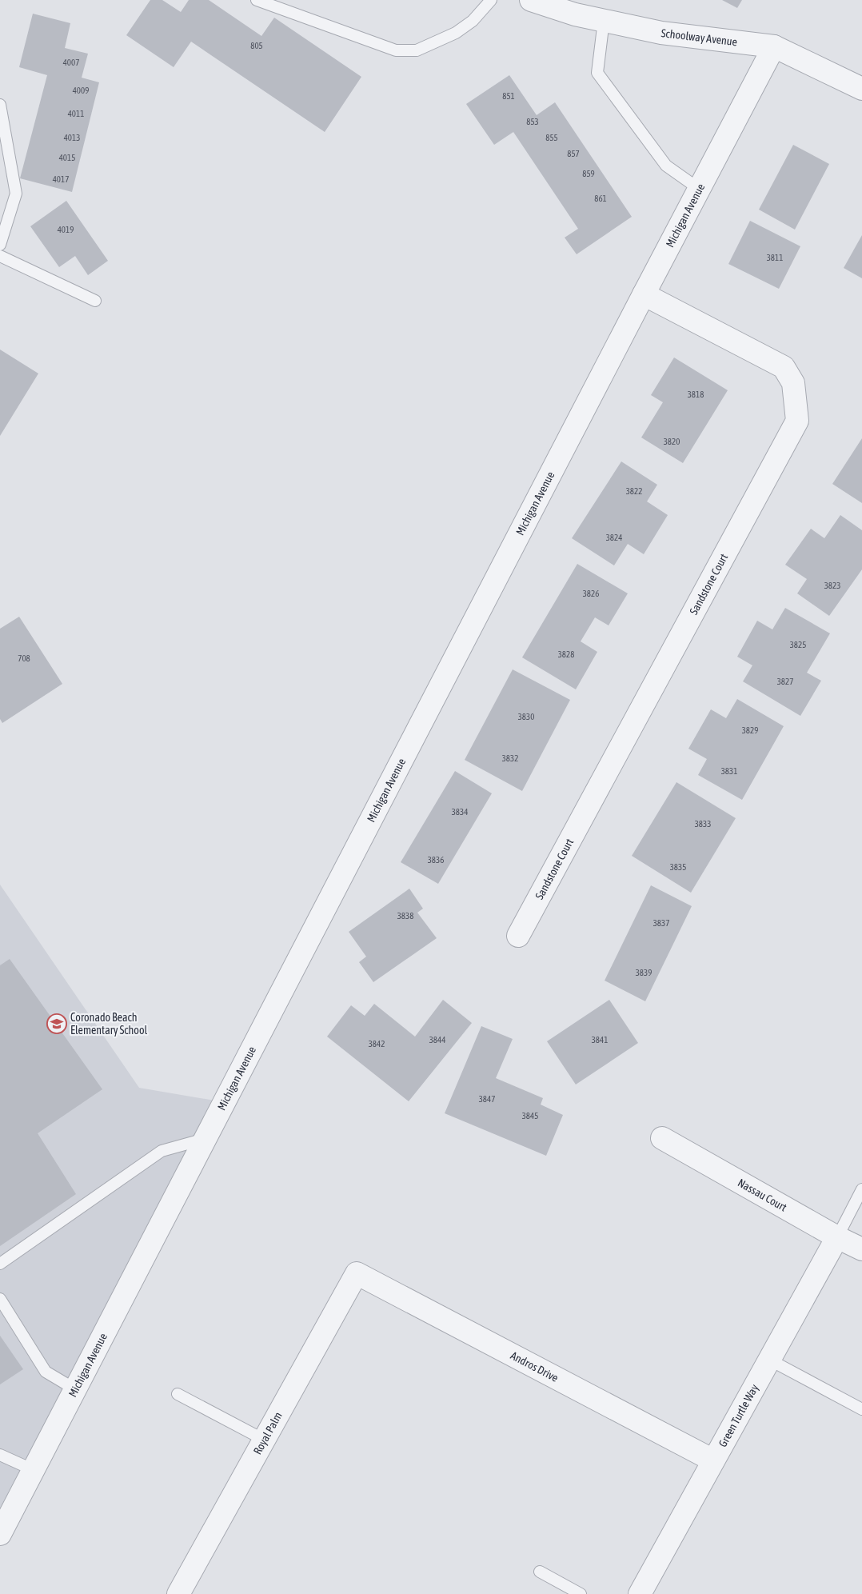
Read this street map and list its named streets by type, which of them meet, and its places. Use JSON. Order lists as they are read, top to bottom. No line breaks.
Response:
{"streets":{"street":["Schoolway Avenue","Michigan Avenue","Sandstone Court","Nassau Court","Andros Drive","Green Turtle Way","Royal Palm"]},"crossings":[["Schoolway Avenue","Michigan Avenue"],["Michigan Avenue","Sandstone Court"],["Nassau Court","Green Turtle Way"],["Andros Drive","Green Turtle Way"],["Andros Drive","Royal Palm"]],"places":{"school or university":["Coronado Beach Elementary School"]},"house_numbers":["805","4007","4009","851","4011","853","4013","855","857","4015","859","4017","861","4019","3811","3818","3820","3822","3824","3823","3826","3825","3828","708","3827","3830","3829","3832","3831","3834","3833","3836","3835","3838","3837","3839","3844","3841","3842","3847","3845"]}
